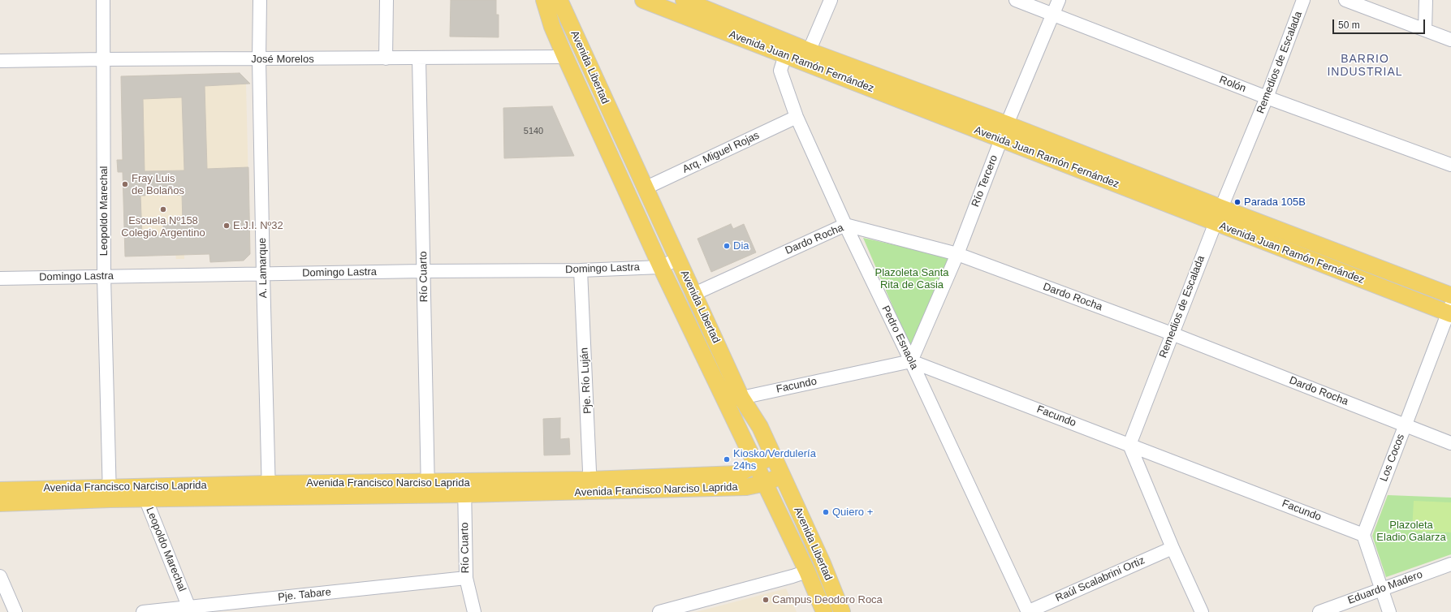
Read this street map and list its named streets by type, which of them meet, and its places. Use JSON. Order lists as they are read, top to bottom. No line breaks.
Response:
{"streets":{"main road":["Avenida Juan Ramón Fernández","Avenida Libertad","Avenida Francisco Narciso Laprida"],"street":["José Morelos","Remedios de Escalada","Rolón","Arq. Miguel Rojas","Río Tercero","Leopoldo Marechal","Dardo Rocha","A. Lamarque","Domingo Lastra","Río Cuarto","Pedro Esnaola","Pje. Río Luján","Facundo","Los Cocos","Raúl Scalabrini Ortiz","Eduardo Madero","Pje. Tabare"]},"crossings":[["José Morelos","Avenida Libertad"],["José Morelos","Leopoldo Marechal"],["José Morelos","A. Lamarque"],["José Morelos","Río Cuarto"],["Avenida Juan Ramón Fernández","Remedios de Escalada"],["Avenida Juan Ramón Fernández","Río Tercero"],["Avenida Juan Ramón Fernández","Pedro Esnaola"],["Avenida Juan Ramón Fernández","Los Cocos"],["Remedios de Escalada","Rolón"],["Remedios de Escalada","Dardo Rocha"],["Remedios de Escalada","Facundo"],["Avenida Libertad","Arq. Miguel Rojas"],["Avenida Libertad","Dardo Rocha"],["Avenida Libertad","Domingo Lastra"],["Avenida Libertad","Facundo"],["Avenida Libertad","Avenida Francisco Narciso Laprida"],["Rolón","Río Tercero"],["Arq. Miguel Rojas","Pedro Esnaola"],["Río Tercero","Dardo Rocha"],["Río Tercero","Pedro Esnaola"],["Río Tercero","Facundo"],["Leopoldo Marechal","Domingo Lastra"],["Leopoldo Marechal","Avenida Francisco Narciso Laprida"],["Leopoldo Marechal","Pje. Tabare"],["Dardo Rocha","Pedro Esnaola"],["Dardo Rocha","Los Cocos"],["A. Lamarque","Domingo Lastra"],["A. Lamarque","Avenida Francisco Narciso Laprida"],["Domingo Lastra","Río Cuarto"],["Domingo Lastra","Pje. Río Luján"],["Río Cuarto","Avenida Francisco Narciso Laprida"],["Río Cuarto","Pje. Tabare"],["Pedro Esnaola","Facundo"],["Pedro Esnaola","Raúl Scalabrini Ortiz"],["Pje. Río Luján","Avenida Francisco Narciso Laprida"],["Facundo","Los Cocos"]],"districts":["BARRIO INDUSTRIAL"],"parks":["Plazoleta Santa Rita de Casia","Plazoleta Eladio Galarza"],"places":["Fray Luis de Bolaños","Parada 105B","Escuela Nº158 Colegio Argentino","E.J.I. Nº32","Dia","Kiosko/Verdulería 24hs","Quiero +","Campus Deodoro Roca"],"house_numbers":["5140"],"scale_bar":"50 m"}
